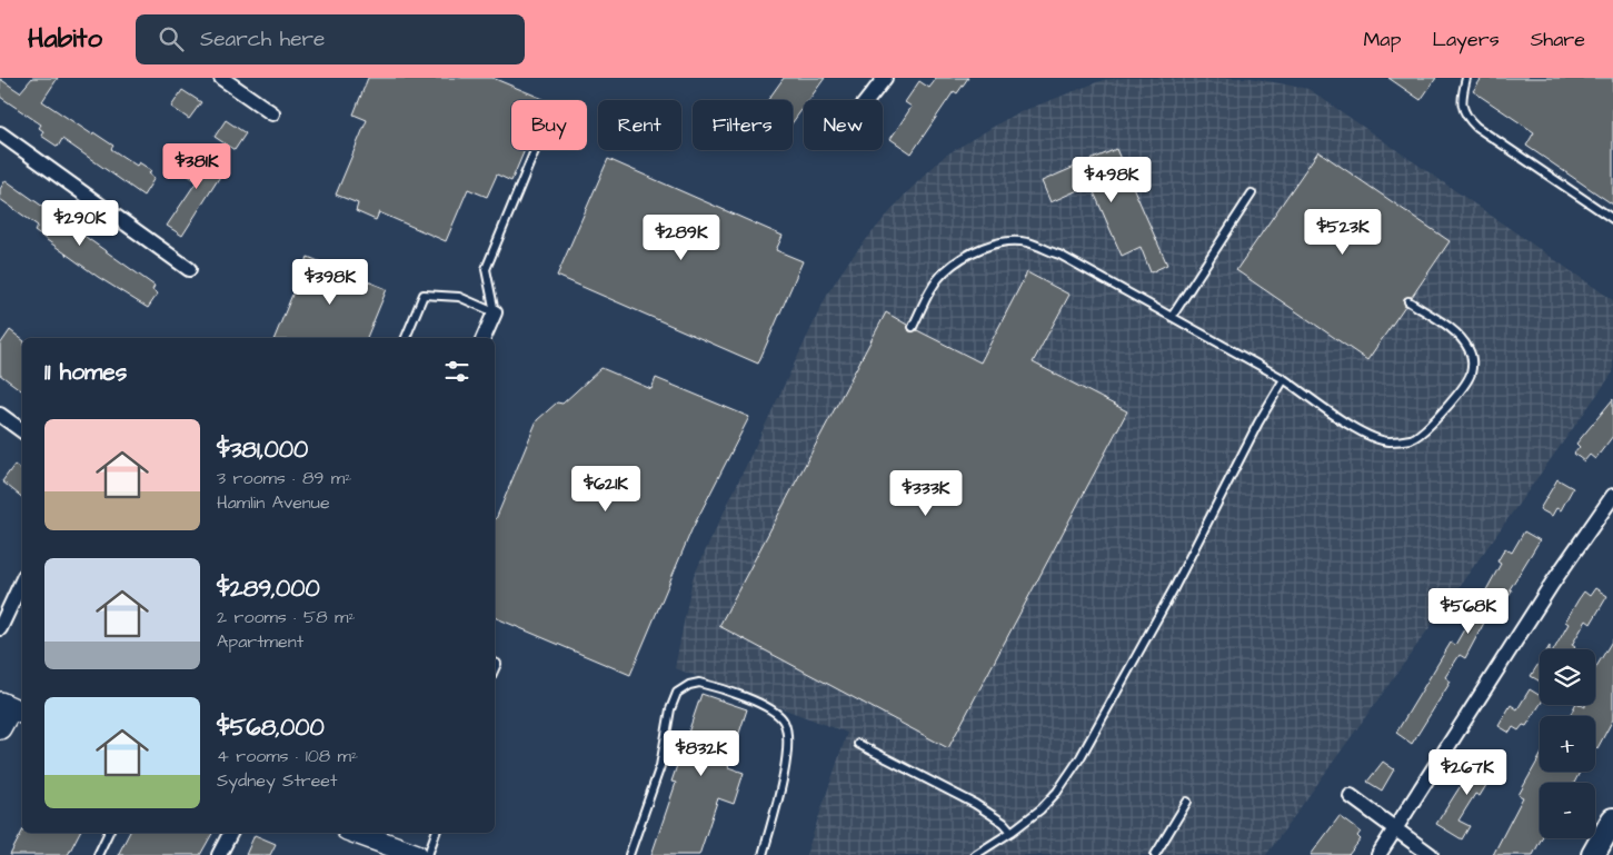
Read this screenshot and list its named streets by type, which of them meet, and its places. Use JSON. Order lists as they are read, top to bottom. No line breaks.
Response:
{"page":{"header":"Habito","search":"Search here","nav":["Map","Layers","Share"],"chip":["Buy","Rent","Filters","New"],"price":["$381K","$498K","$290K","$523K","$289K","$398K","$621K","$333K","$568K","$832K","$267K"],"heading":"11 homes","list":[{"name":"$381,000","note":"3 rooms · 89 m² · Hamlin Avenue"},{"name":"$289,000","note":"2 rooms · 58 m² · Apartment"},{"name":"$568,000","note":"4 rooms · 108 m² · Sydney Street"}],"map_buttons":["+","−"]}}
